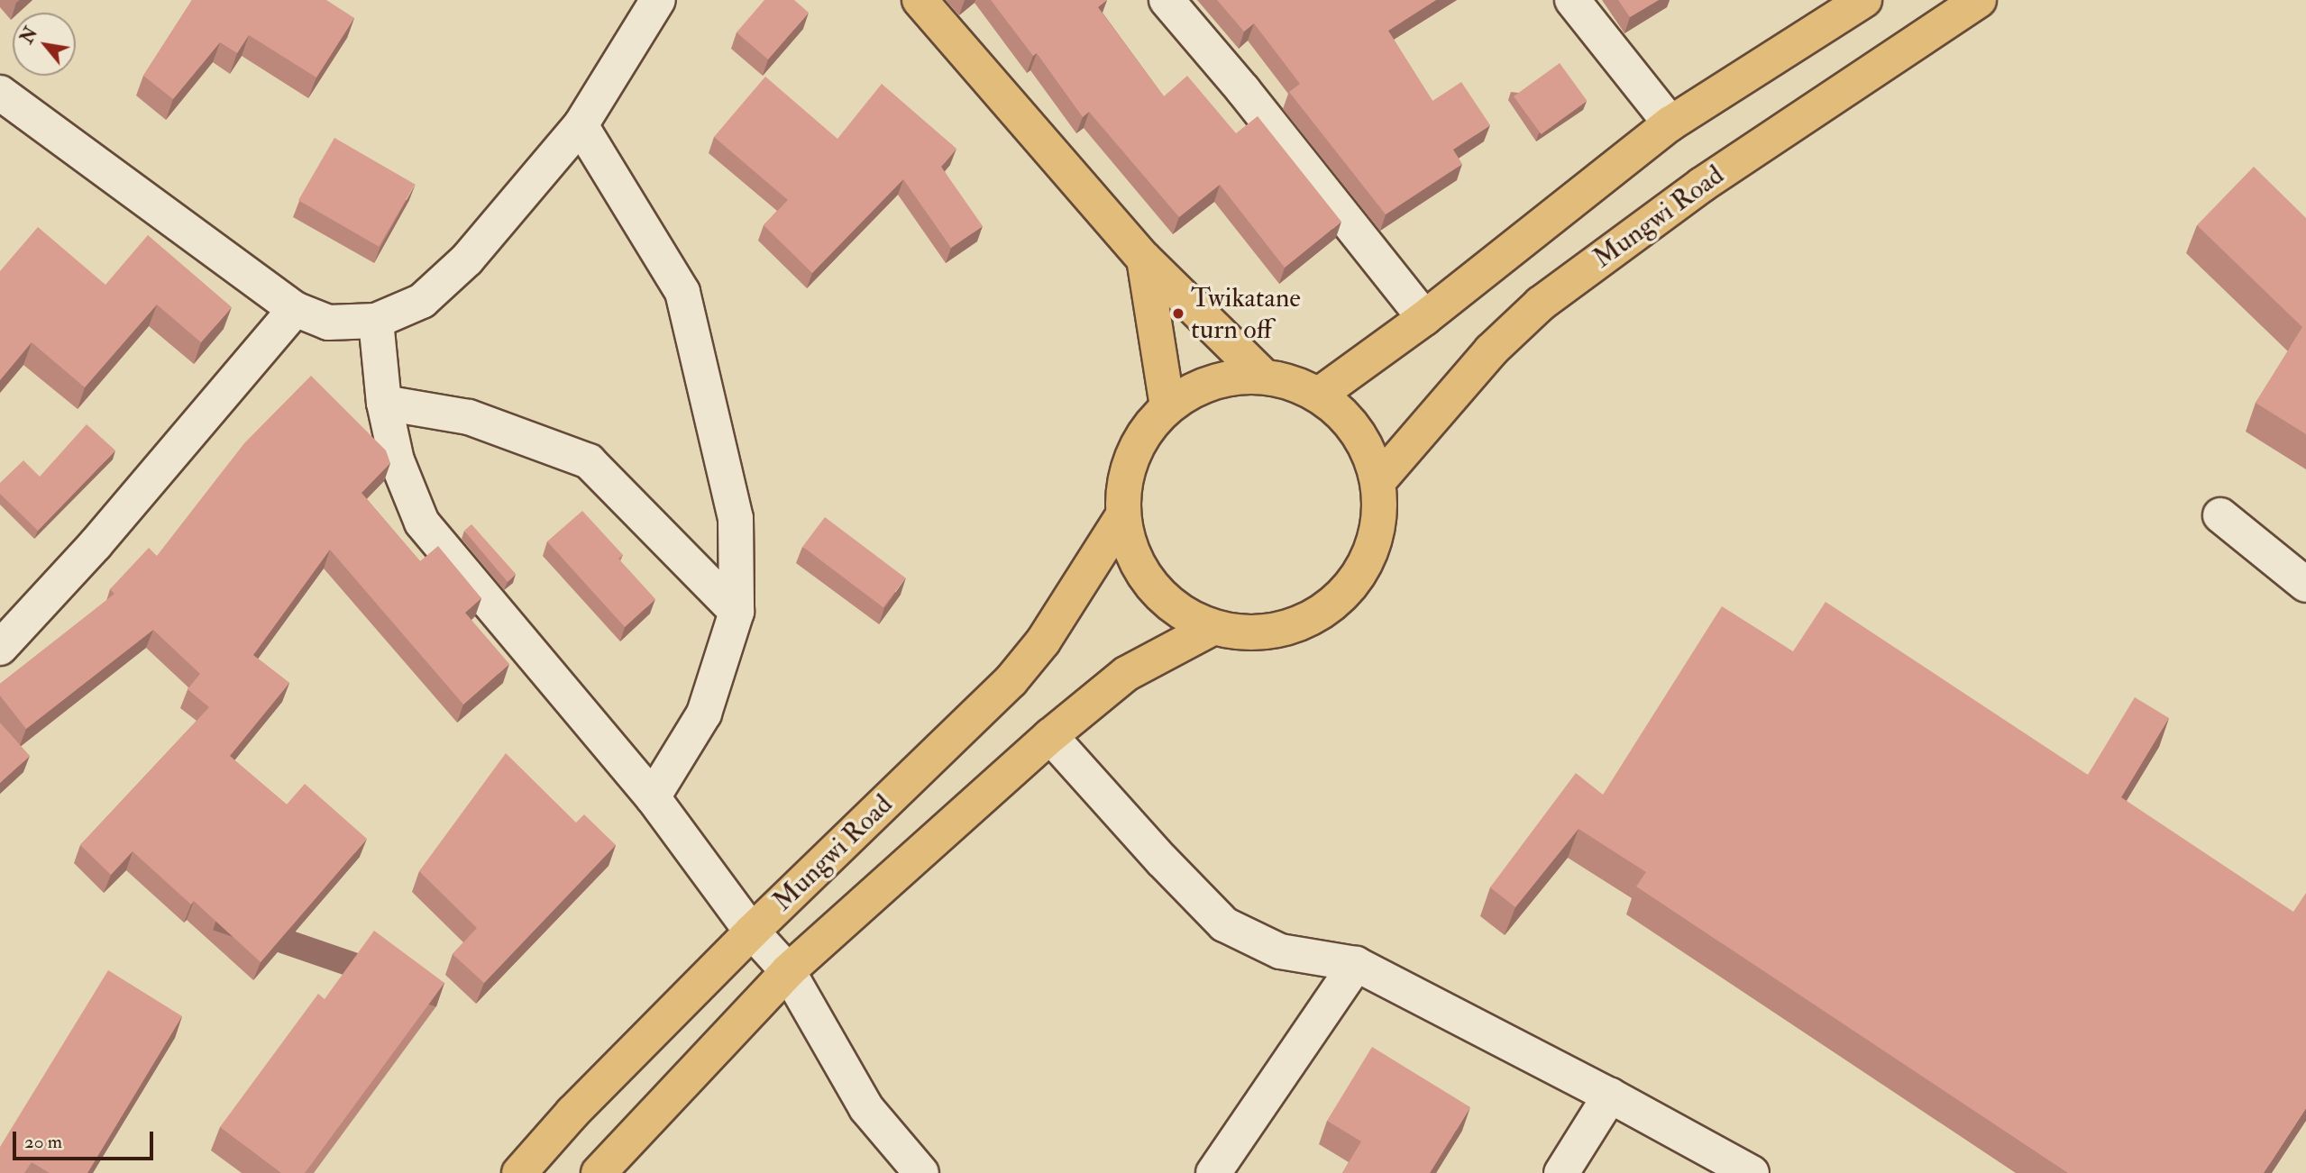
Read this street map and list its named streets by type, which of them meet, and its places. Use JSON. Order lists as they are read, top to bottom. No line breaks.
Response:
{"streets":{"main road":["Mungwi Road"]},"places":["Twikatane turn off"],"scale_bar":"20 m","north":"top left"}
